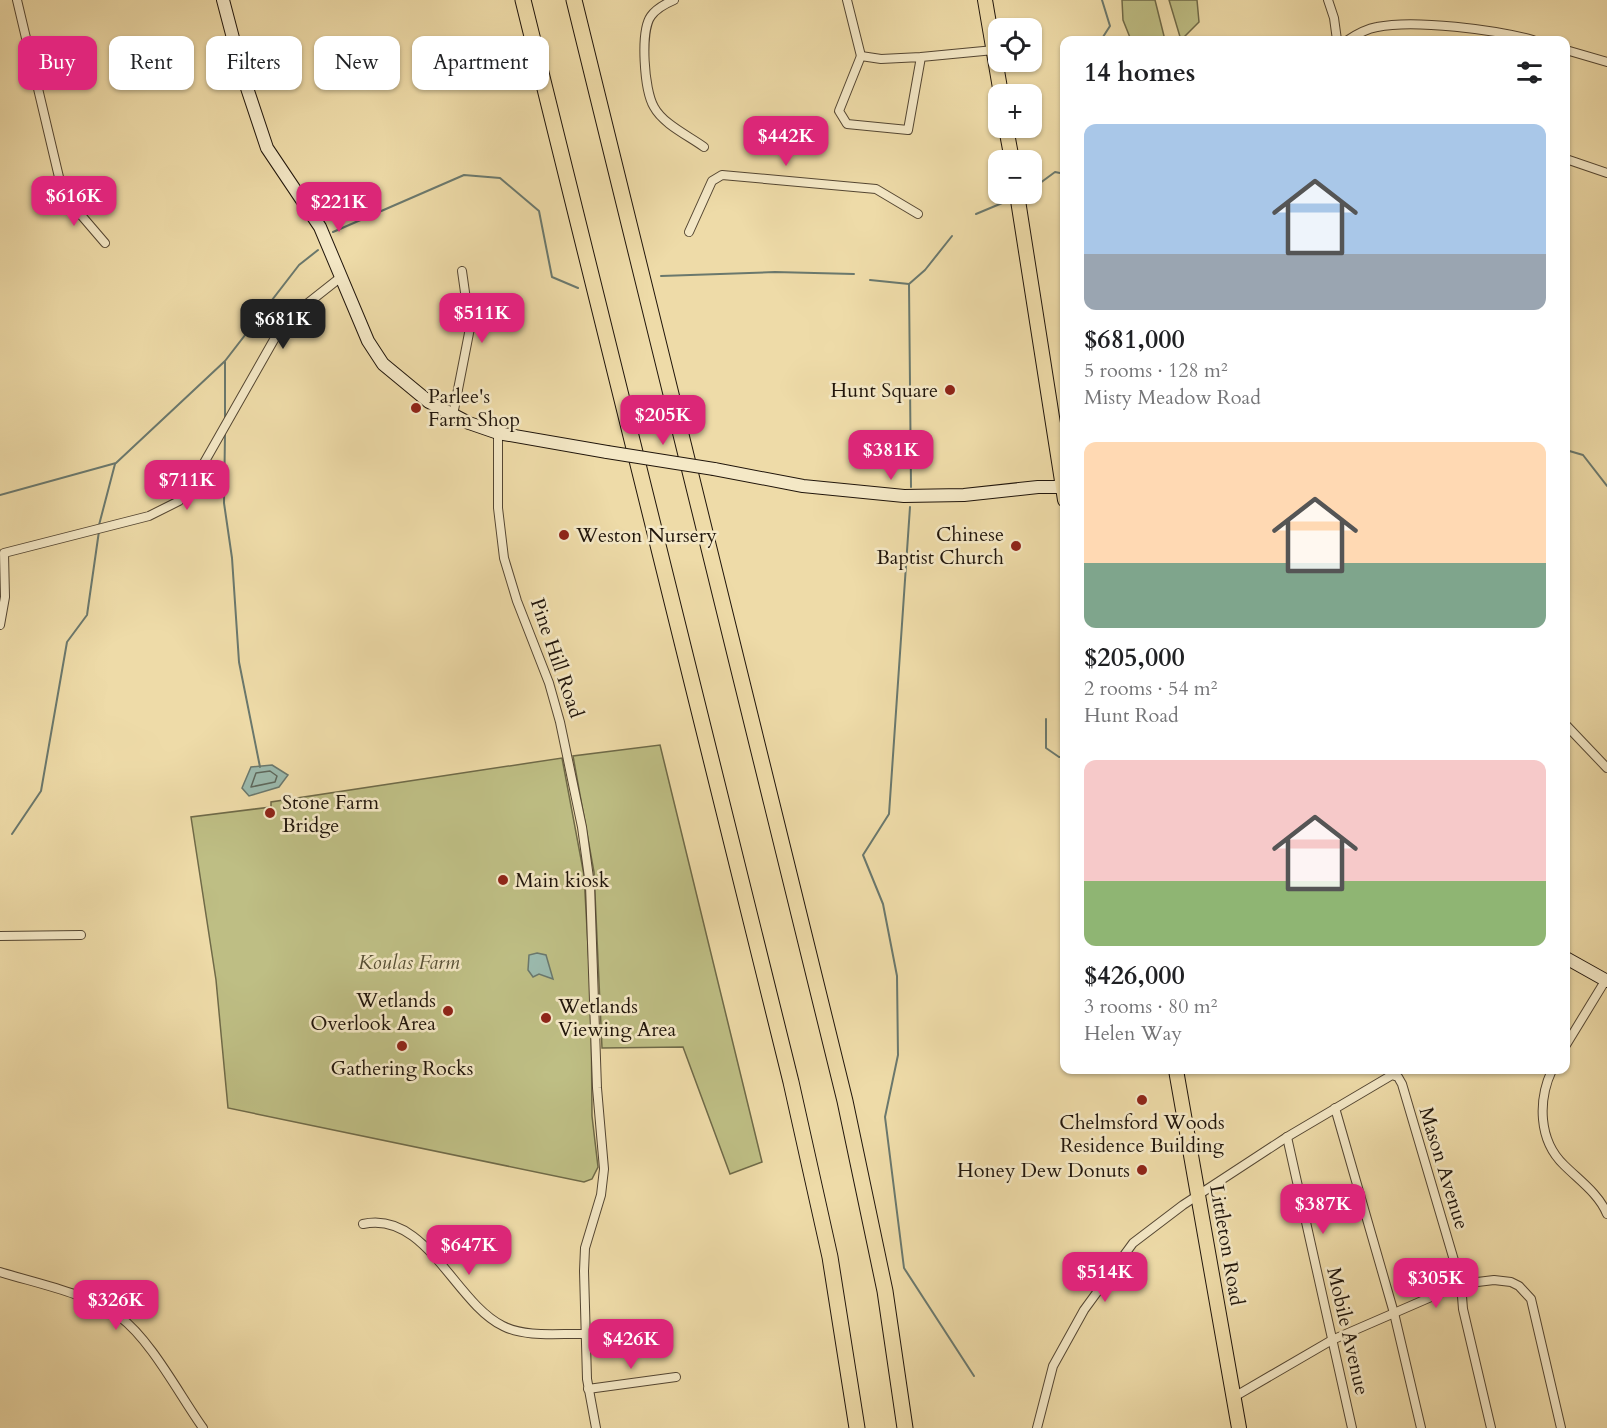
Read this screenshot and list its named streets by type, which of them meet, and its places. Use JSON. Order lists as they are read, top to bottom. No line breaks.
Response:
{"streets":{"main road":["Littleton Road"],"street":["Pine Hill Road","Mason Avenue","Mobile Avenue"]},"crossings":[["Mason Avenue","Littleton Road"],["Mason Avenue","Mobile Avenue"]],"parks":["Koulas Farm"],"places":["Hunt Square","Parlee's Farm Shop","Weston Nursery","Chinese Baptist Church","Stone Farm Bridge","Main kiosk","Wetlands Overlook Area","Wetlands Viewing Area","Gathering Rocks","Chelmsford Woods Residence Building","Honey Dew Donuts"],"page":{"map_buttons":["+","−"],"chip":["Buy","Rent","Filters","New","Apartment"],"heading":"14 homes","list":[{"name":"$681,000","note":"5 rooms · 128 m² · Misty Meadow Road"},{"name":"$205,000","note":"2 rooms · 54 m² · Hunt Road"},{"name":"$426,000","note":"3 rooms · 80 m² · Helen Way"}],"price":["$442K","$616K","$221K","$511K","$681K","$205K","$381K","$711K","$387K","$647K","$514K","$305K","$326K","$426K"]}}
